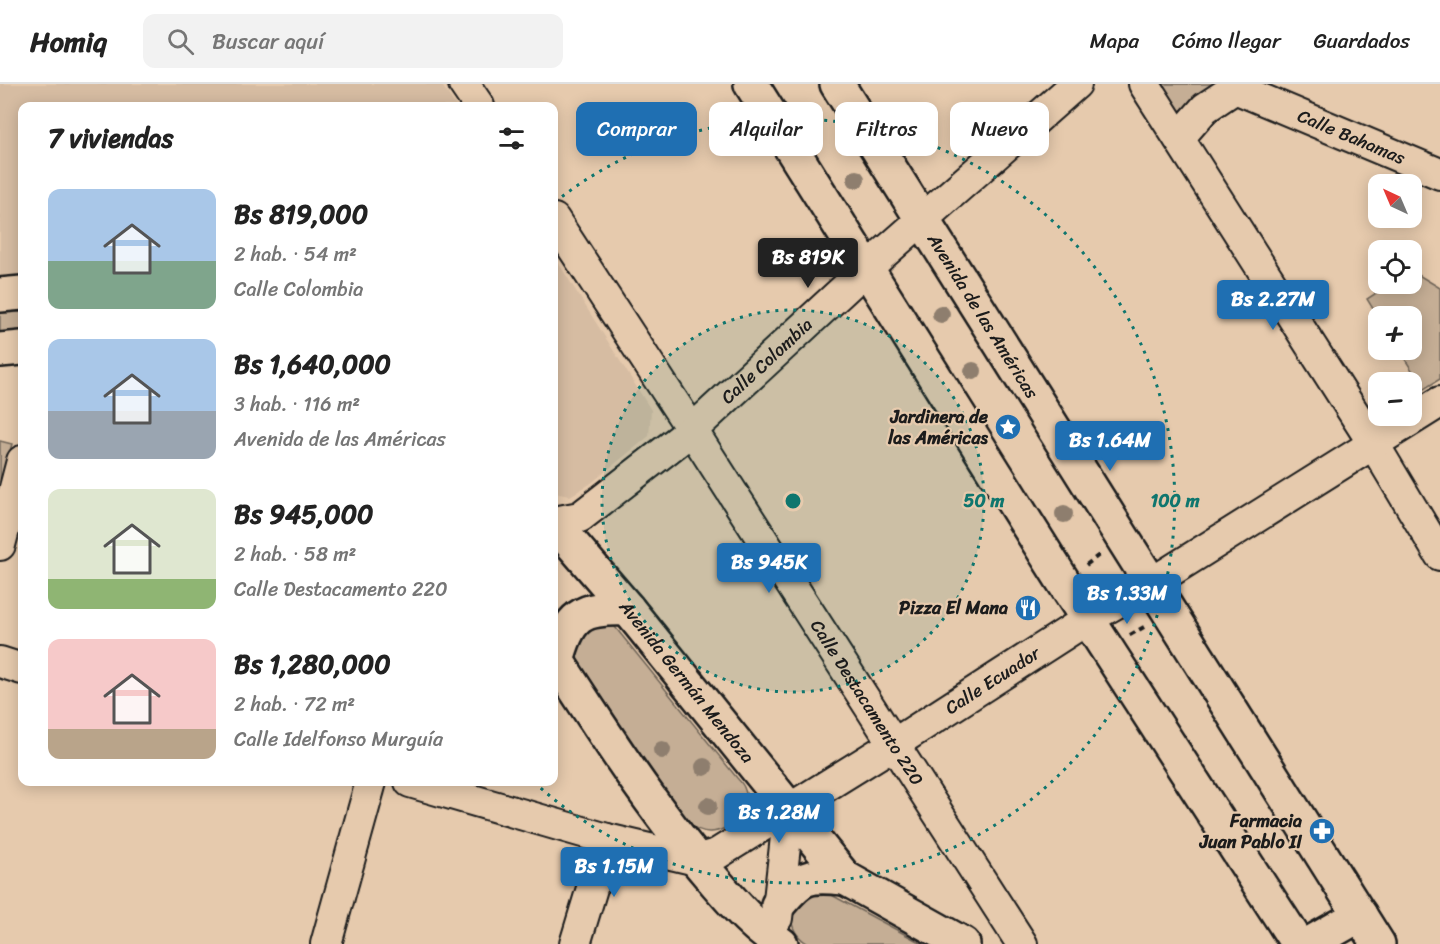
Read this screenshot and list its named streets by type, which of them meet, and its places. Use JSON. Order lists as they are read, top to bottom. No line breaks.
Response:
{"streets":{"main road":["Avenida de las Américas","Avenida Germán Mendoza"],"street":["Calle Bahamas","Calle Colombia","Calle Ecuador","Calle Destacamento 220"]},"crossings":[["Avenida de las Américas","Calle Colombia"],["Avenida de las Américas","Calle Ecuador"],["Calle Colombia","Calle Destacamento 220"],["Calle Ecuador","Avenida Germán Mendoza"],["Calle Ecuador","Calle Destacamento 220"]],"places":{"place":["Jardinera de las Américas"],"restaurant":["Pizza El Mana"],"pharmacy":["Farmacia Juan Pablo II"]},"north":"top left","page":{"header":"Homiq","search":"Buscar aquí","nav":["Mapa","Cómo llegar","Guardados"],"chip":["Comprar","Alquilar","Filtros","Nuevo"],"heading":"7 viviendas","map_buttons":["+","−"],"list":[{"name":"Bs 819,000","note":"2 hab. · 54 m² · Calle Colombia"},{"name":"Bs 1,640,000","note":"3 hab. · 116 m² · Avenida de las Américas"},{"name":"Bs 945,000","note":"2 hab. · 58 m² · Calle Destacamento 220"},{"name":"Bs 1,280,000","note":"2 hab. · 72 m² · Calle Idelfonso Murguía"}],"price":["Bs 819K","Bs 2.27M","Bs 1.64M","Bs 945K","Bs 1.33M","Bs 1.28M","Bs 1.15M"]},"rings":["50 m","100 m"]}
